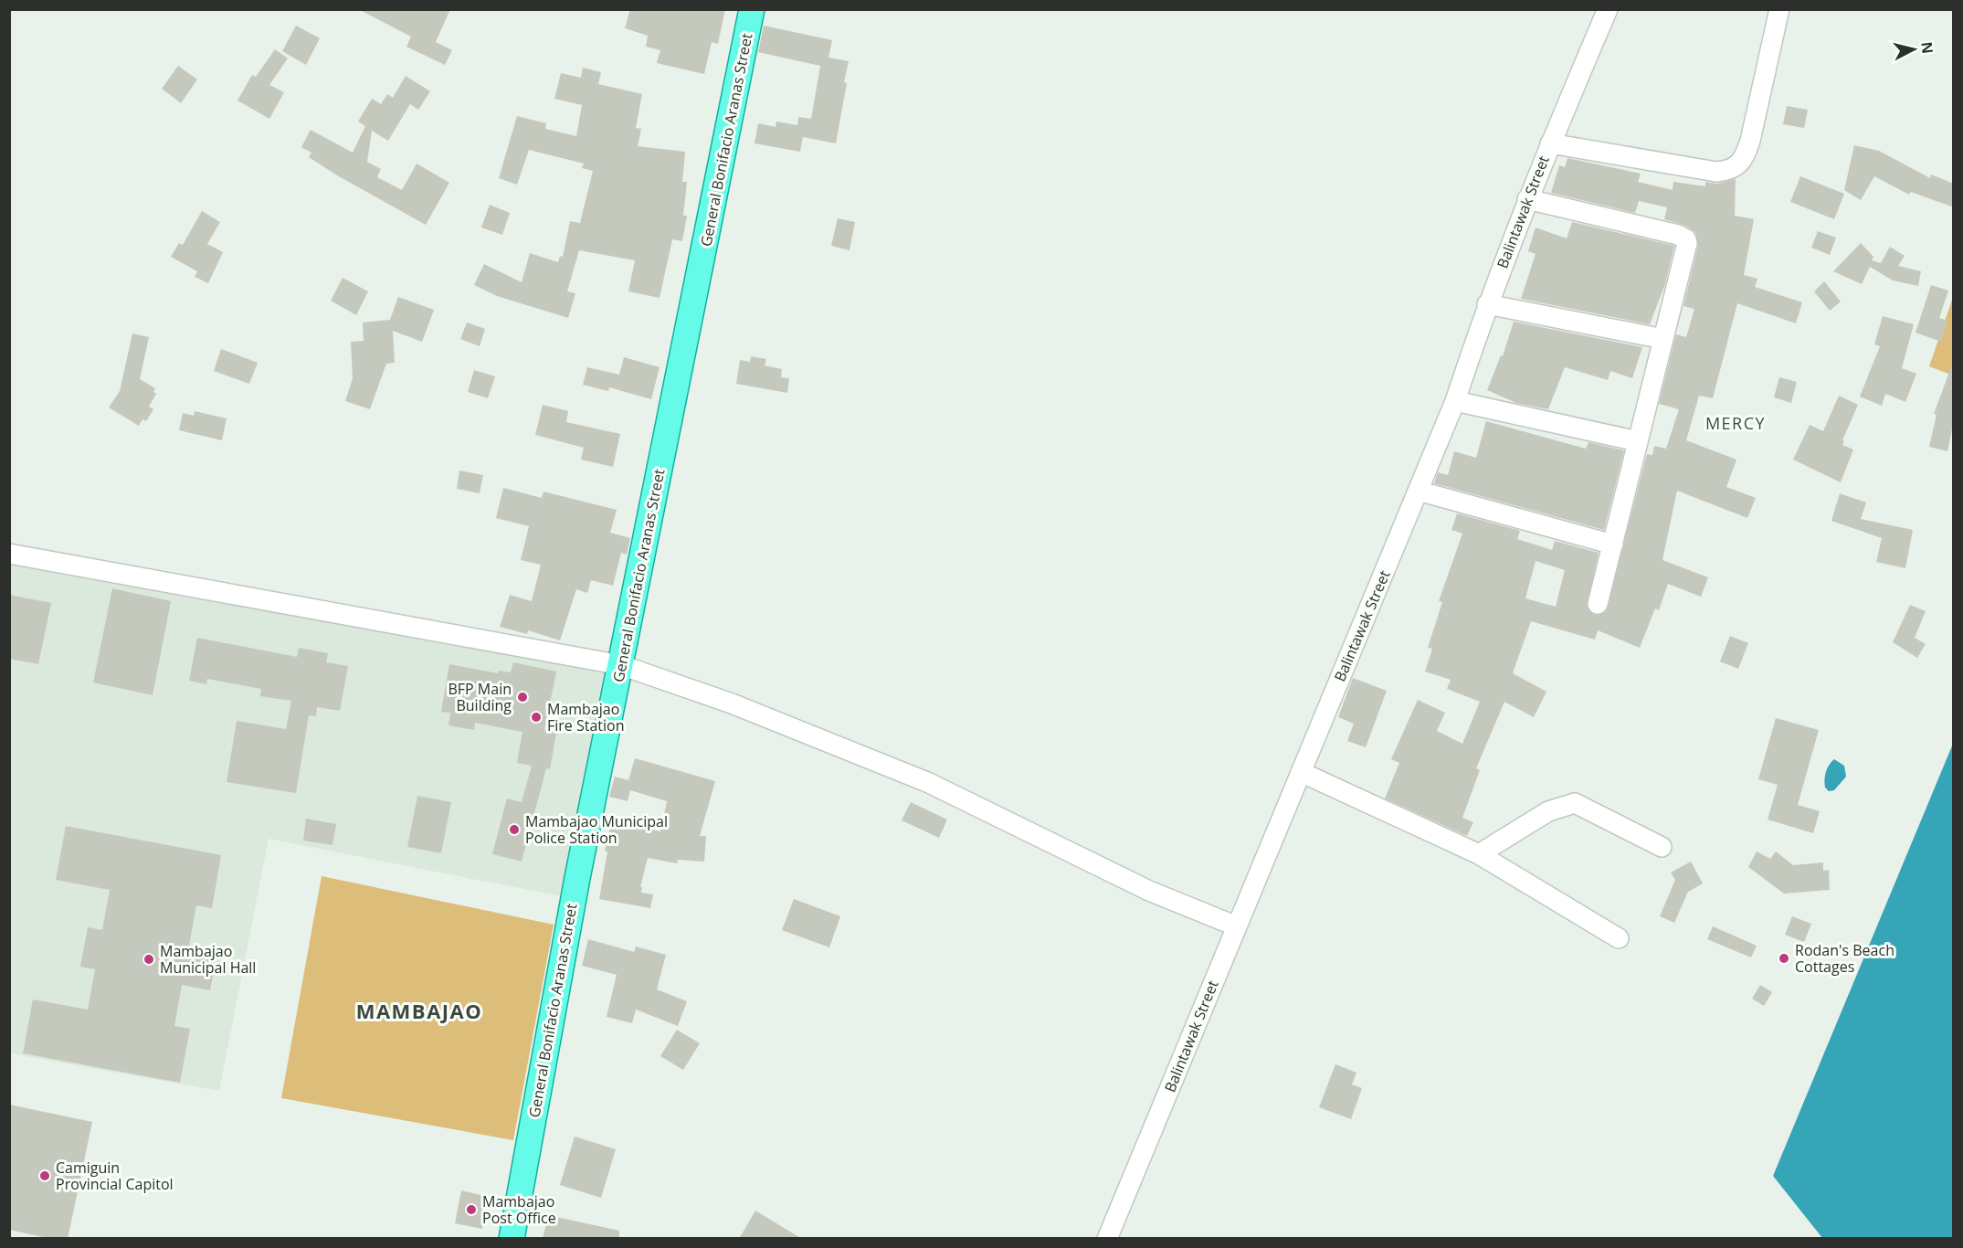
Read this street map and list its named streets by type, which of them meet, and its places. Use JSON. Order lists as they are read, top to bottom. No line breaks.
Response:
{"streets":{"main road":["General Bonifacio Aranas Street"],"street":["Balintawak Street"]},"districts":["MERCY","MAMBAJAO"],"places":["BFP Main Building","Mambajao Fire Station","Mambajao Municipal Police Station","Rodan's Beach Cottages","Mambajao Municipal Hall","Camiguin Provincial Capitol","Mambajao Post Office"],"north":"right"}
